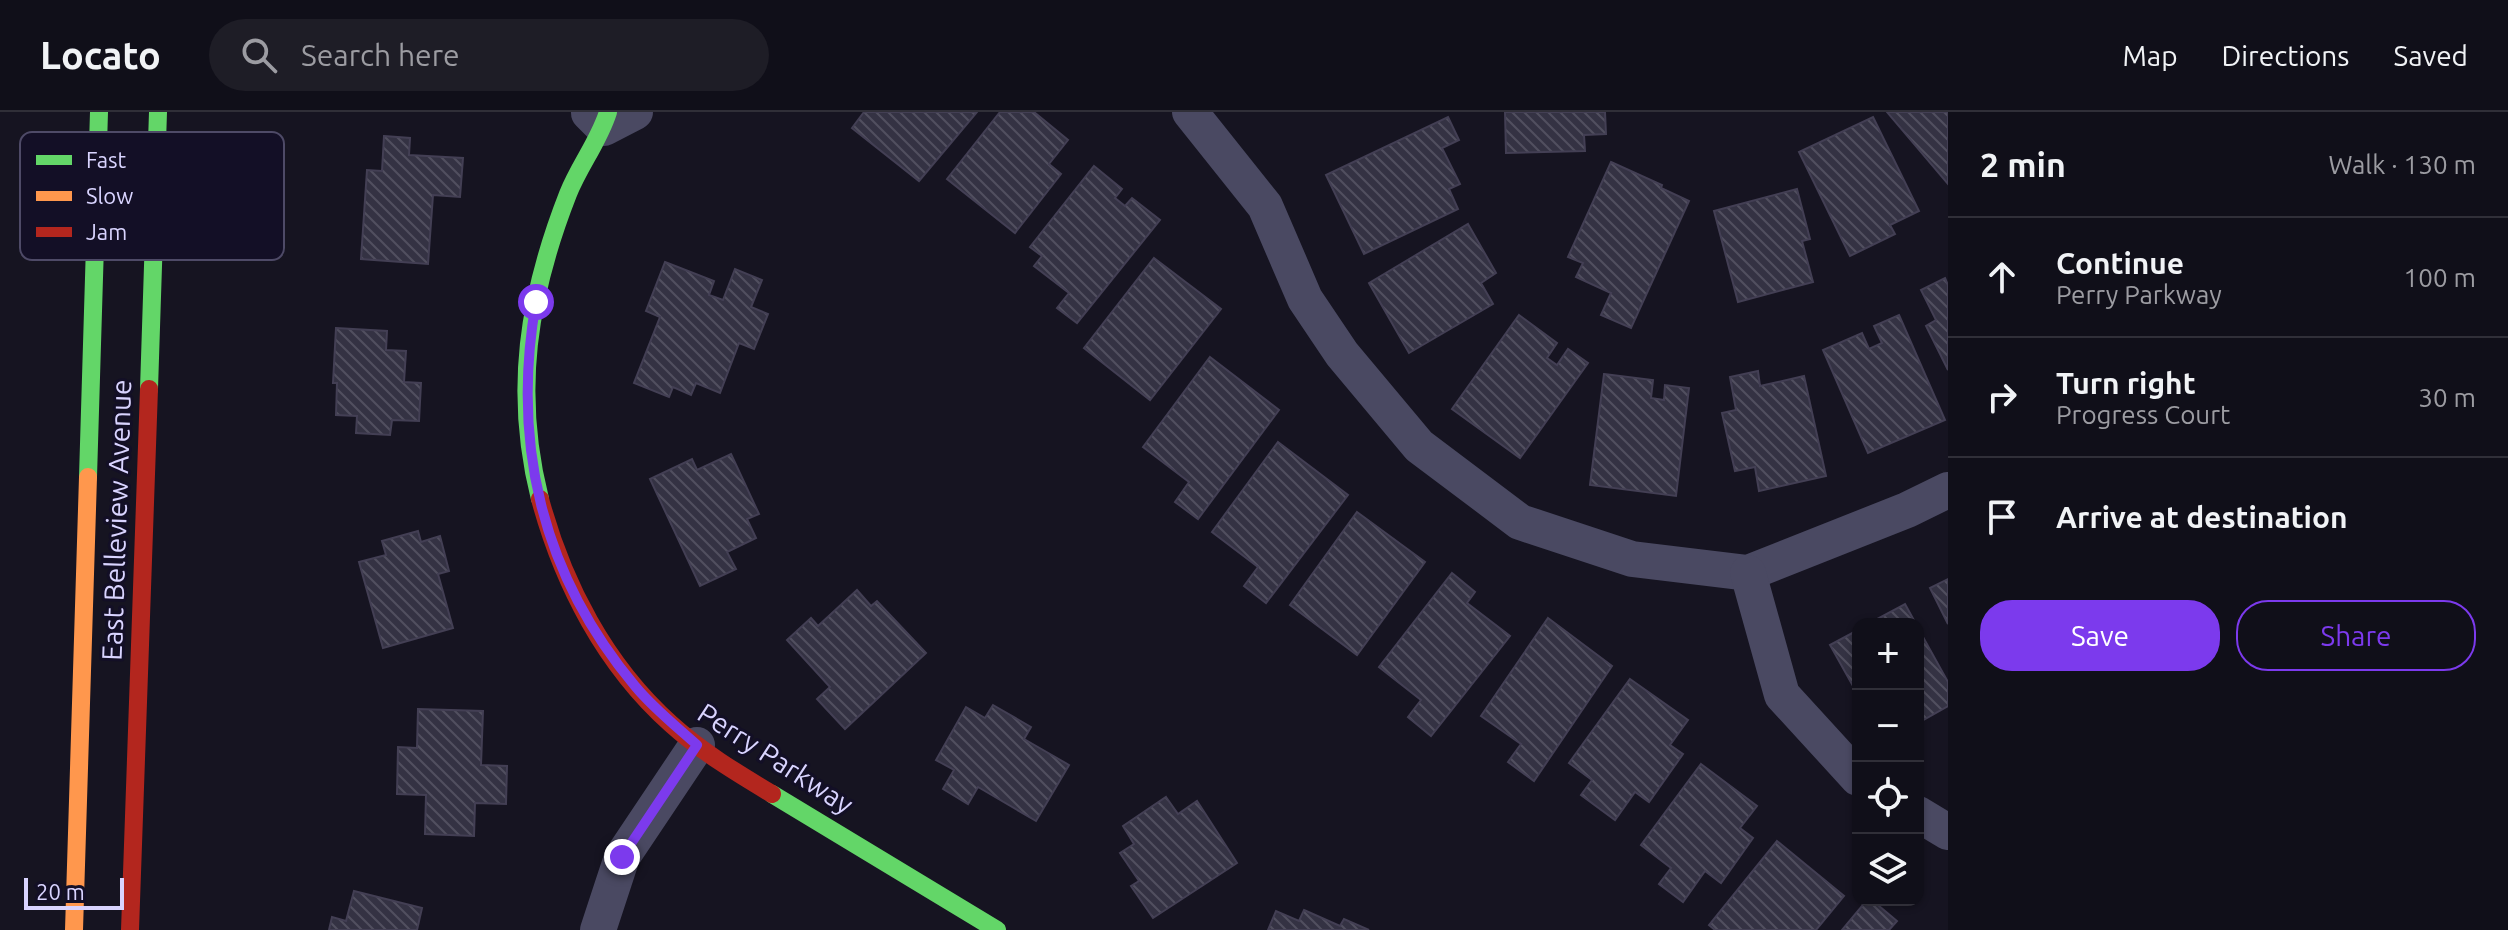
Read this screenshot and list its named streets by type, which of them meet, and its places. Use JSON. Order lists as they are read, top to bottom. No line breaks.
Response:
{"streets":{"main road":["East Belleview Avenue","Perry Parkway"]},"legend":["Fast","Slow","Jam"],"scale_bar":"20 m","page":{"header":"Locato","search":"Search here","nav":["Map","Directions","Saved"],"heading":["2 min","Walk · 130 m"],"list":[["Continue","Perry Parkway","100 m"],["Turn right","Progress Court","30 m"],"Arrive at destination"],"buttons":["Save","Share"],"map_buttons":["+","−"],"scale":"20 m"}}
